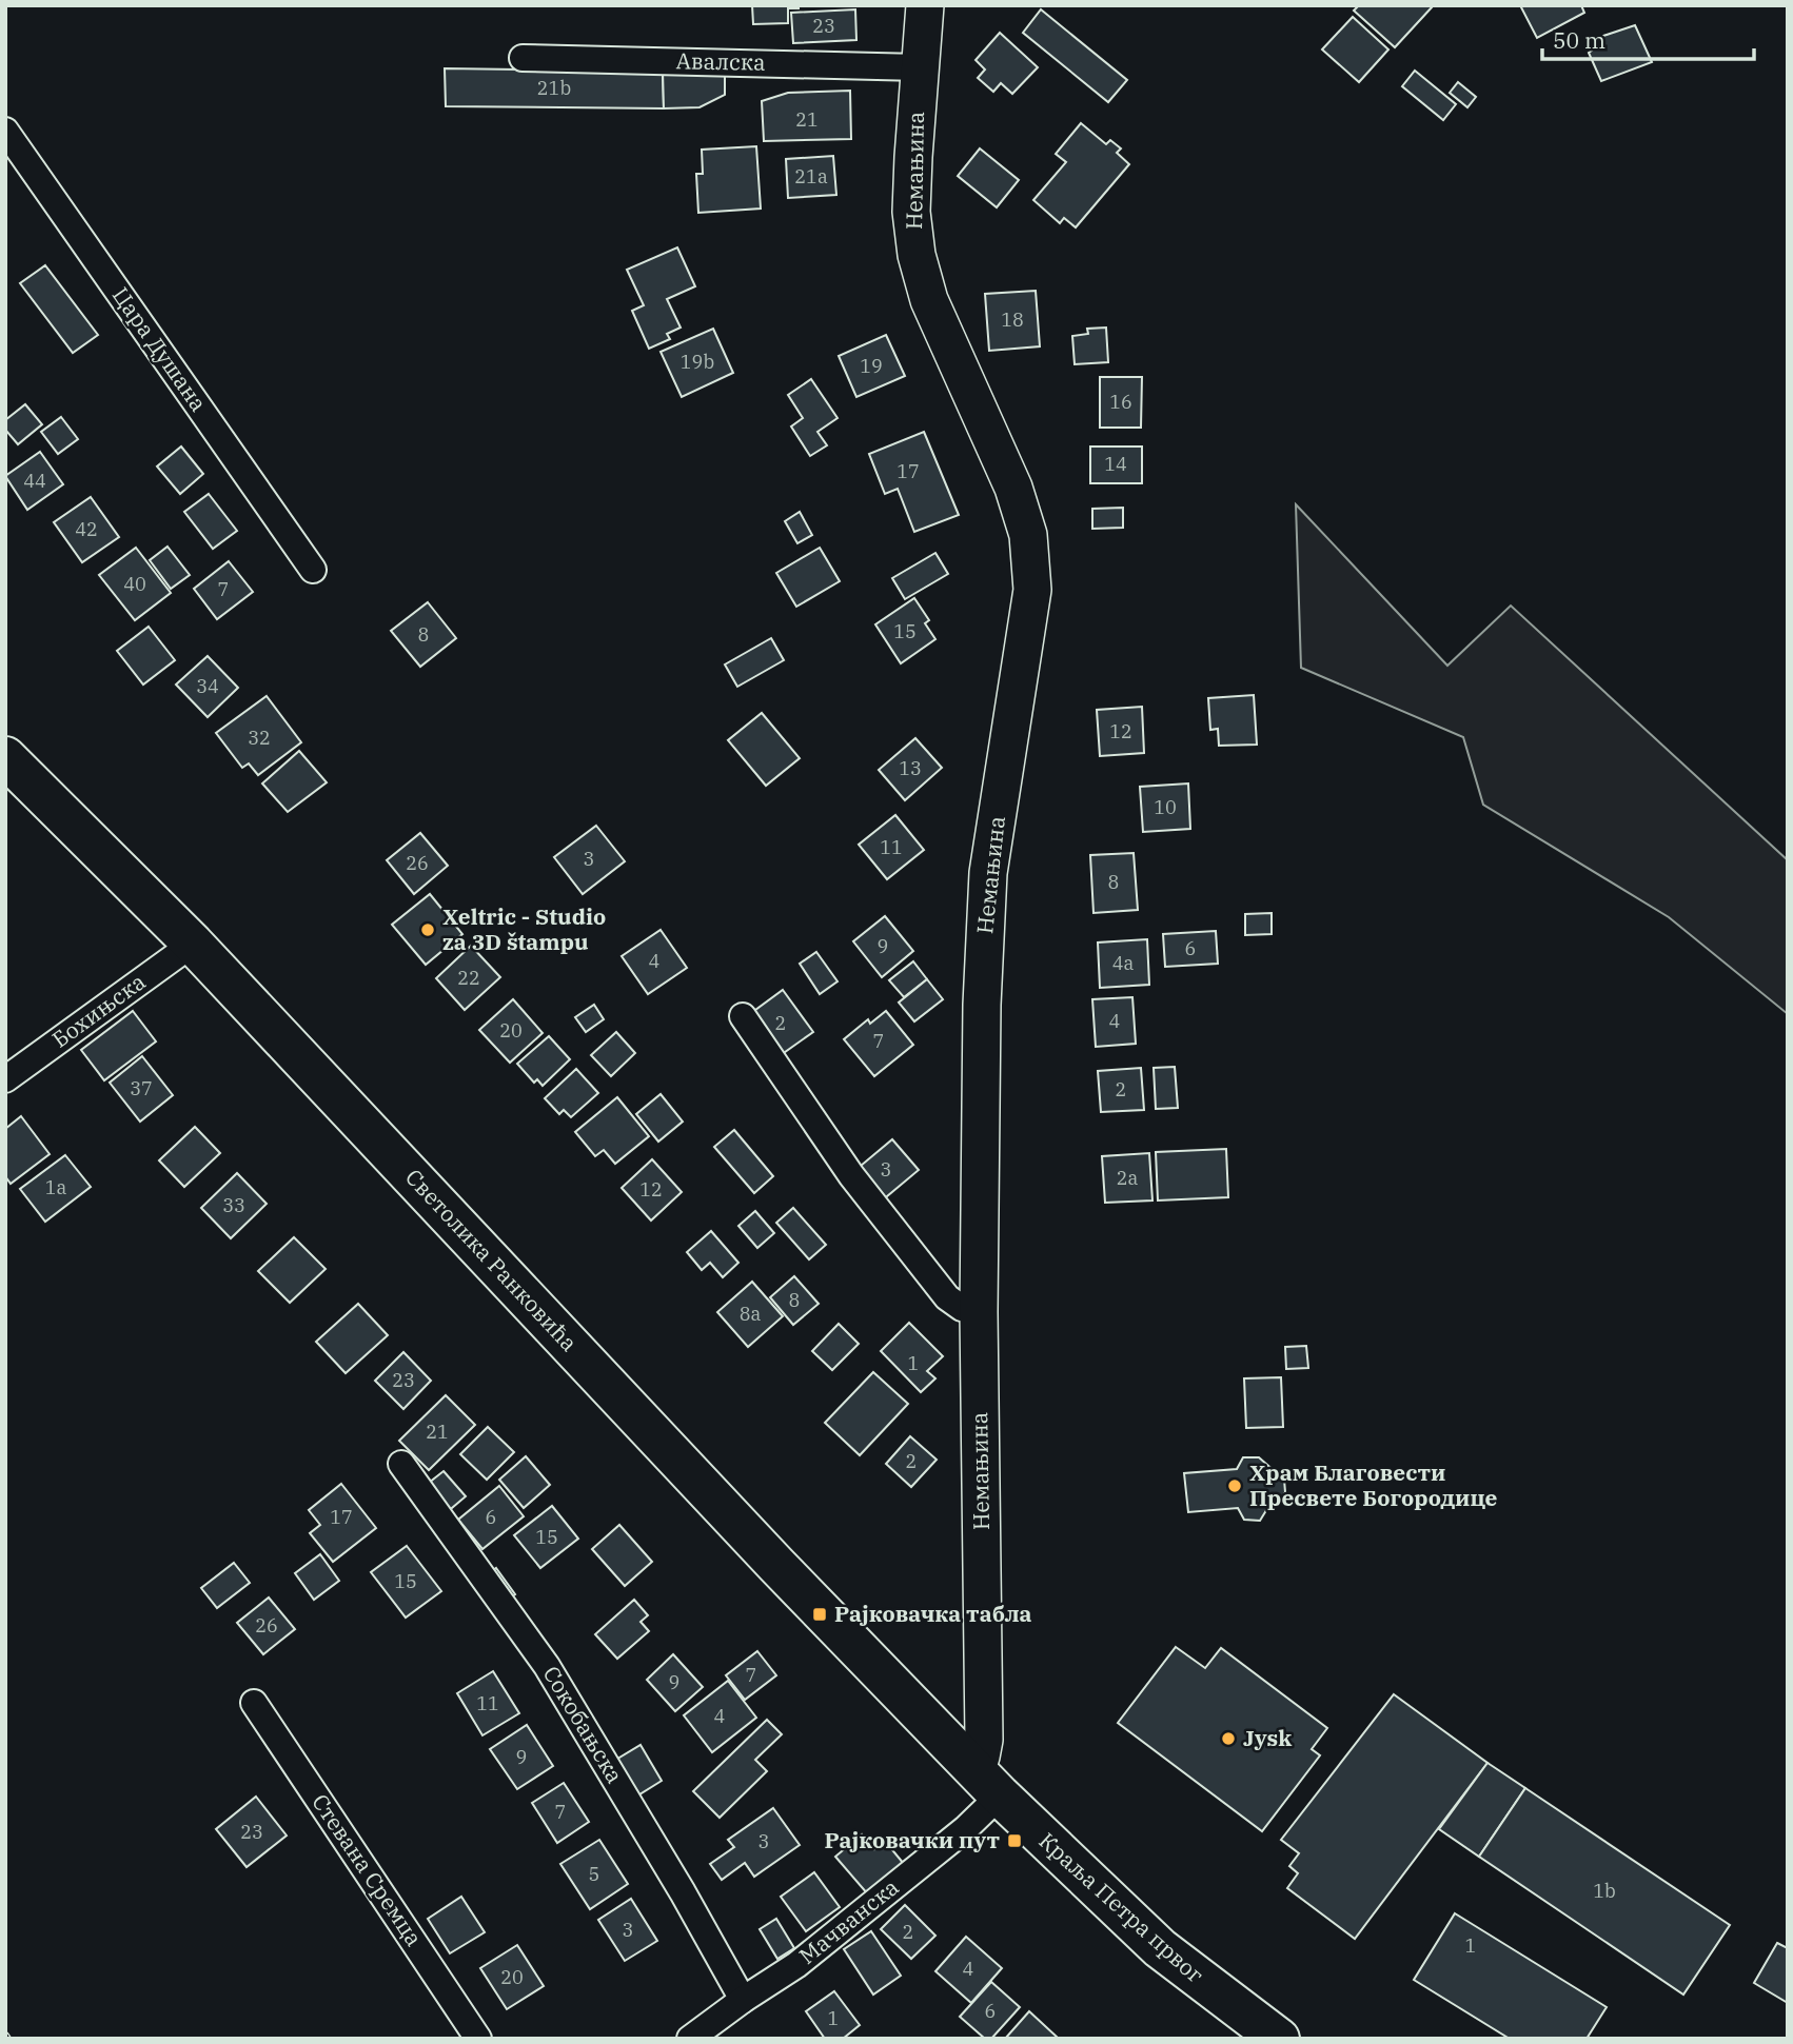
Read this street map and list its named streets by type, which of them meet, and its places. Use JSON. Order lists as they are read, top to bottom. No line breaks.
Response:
{"streets":{"main road":["Светолика Ранковића","Краља Петра првог"],"street":["Авалска","Немањина","Цара Душана","Бохињска","Сокобањска","Стевана Сремца","Мачванска"]},"crossings":[["Авалска","Немањина"],["Немањина","Светолика Ранковића"],["Немањина","Краља Петра првог"],["Немањина","Мачванска"],["Бохињска","Светолика Ранковића"],["Светолика Ранковића","Краља Петра првог"],["Светолика Ранковића","Мачванска"],["Сокобањска","Мачванска"],["Краља Петра првог","Мачванска"]],"places":{"other":["Xeltric - Studio za 3D štampu","Храм Благовести Пресвете Богородице","Jysk"],"transit":["Рајковачка табла","Рајковачки пут"]},"house_numbers":["23","21b","21","21a","18","19b","19","16","14","17","44","42","40","7","15","8","34","12","32","13","10","11","3","26","8","9","6","4","4a","22","4","2","20","7","37","2","3","2a","1a","12","33","8","8a","1","23","21","2","17","6","15","15","26","7","9","11","4","9","7","23","3","5","1b","3","2","1","4","20","6","1"],"scale_bar":"50 m"}
